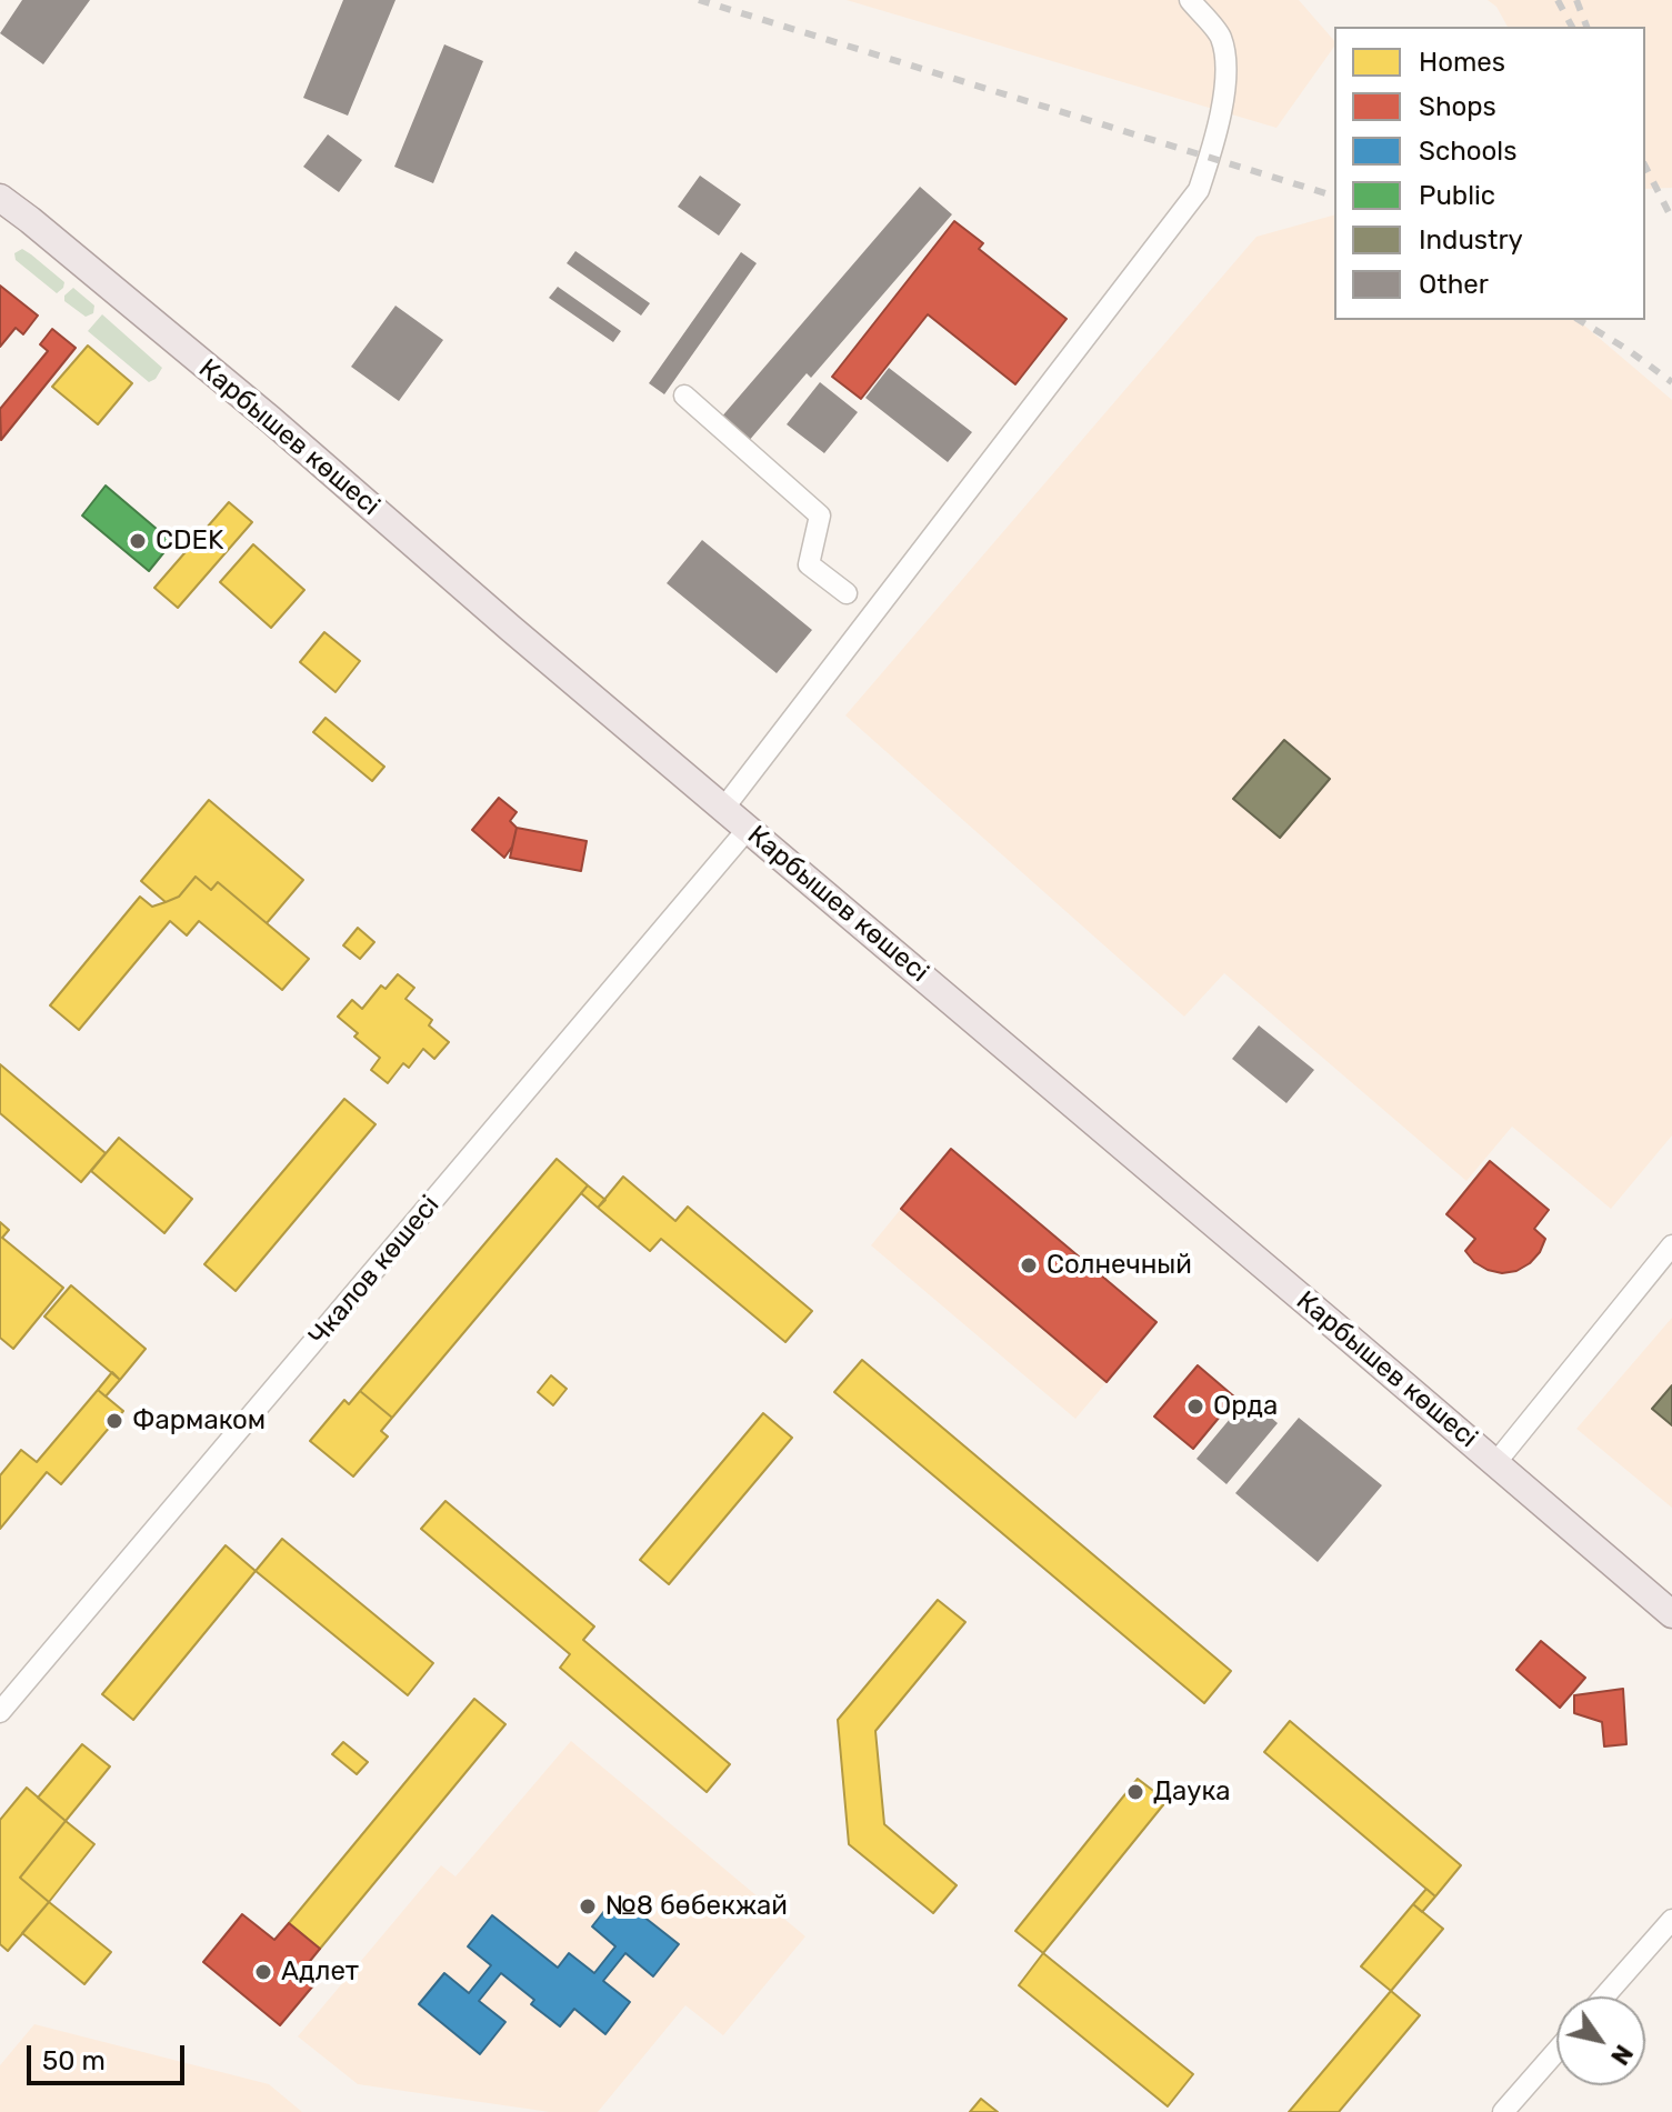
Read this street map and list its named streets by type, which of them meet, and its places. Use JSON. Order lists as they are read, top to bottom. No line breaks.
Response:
{"streets":{"main road":["Карбышев көшесі"],"street":["Чкалов көшесі"]},"crossings":[["Карбышев көшесі","Чкалов көшесі"]],"places":["CDEK","Солнечный","Орда","Фармаком","Даука","№8 бөбекжай","Адлет"],"legend":["Homes","Shops","Schools","Public","Industry","Other"],"scale_bar":"50 m","north":"bottom right"}
